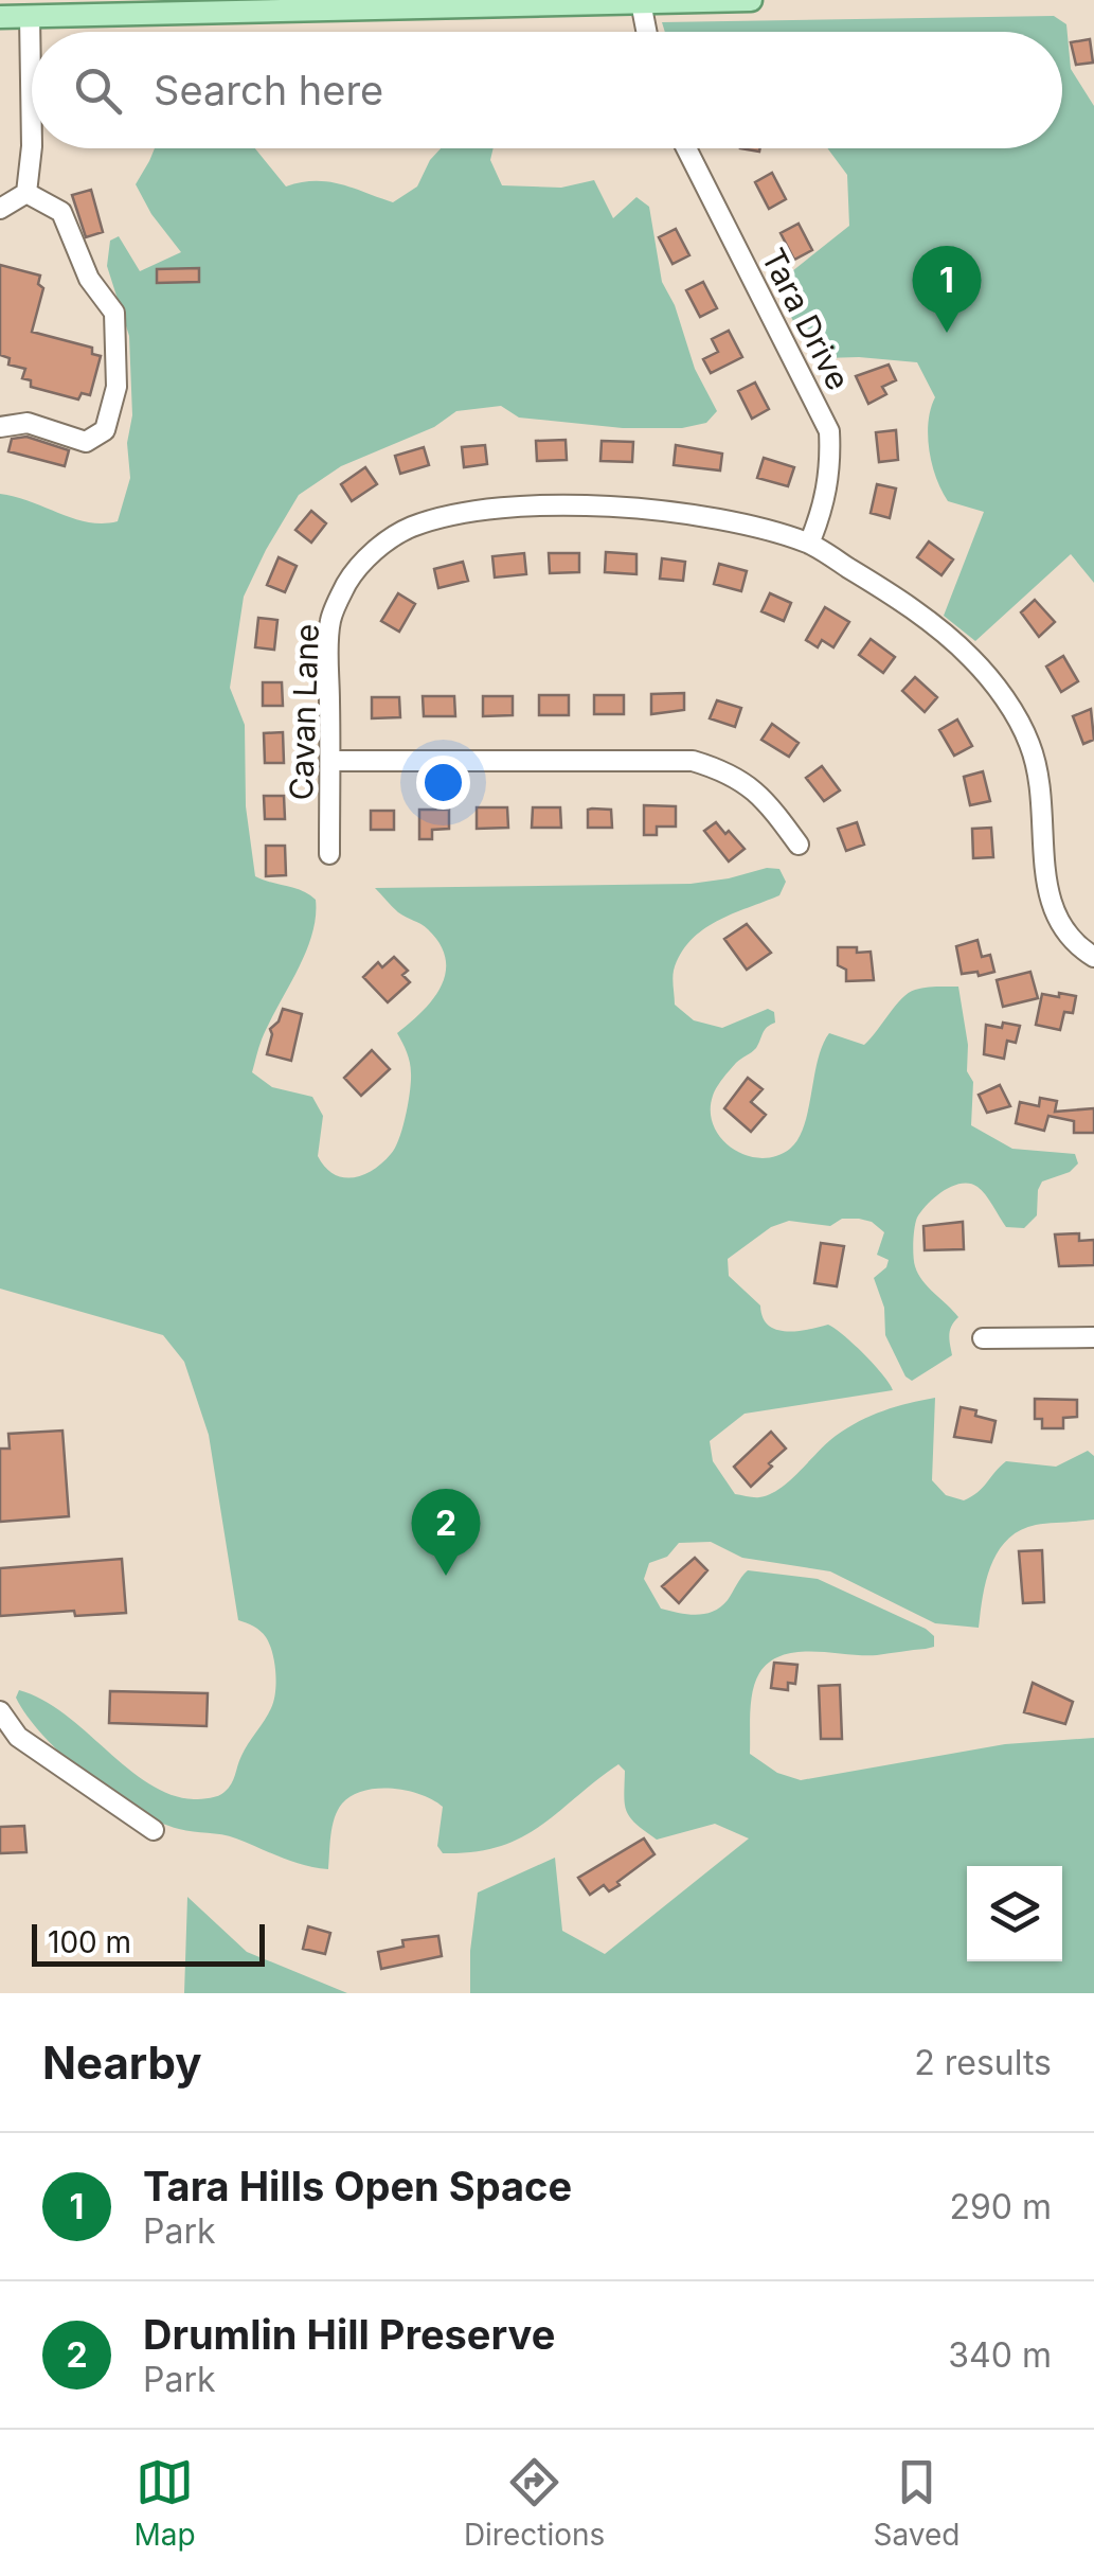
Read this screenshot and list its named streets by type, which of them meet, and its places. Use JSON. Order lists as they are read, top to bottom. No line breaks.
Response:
{"streets":{"street":["Tara Drive","Cavan Lane"]},"crossings":[["Tara Drive","Cavan Lane"]],"scale_bar":"100 m","page":{"search":"Search here","pins":["1","2"],"scale":"100 m","heading":["Nearby","2 results"],"list":[{"mark":"1","name":"Tara Hills Open Space","note":"Park","value":"290 m"},{"mark":"2","name":"Drumlin Hill Preserve","note":"Park","value":"340 m"}],"nav":["Map","Directions","Saved"]}}
